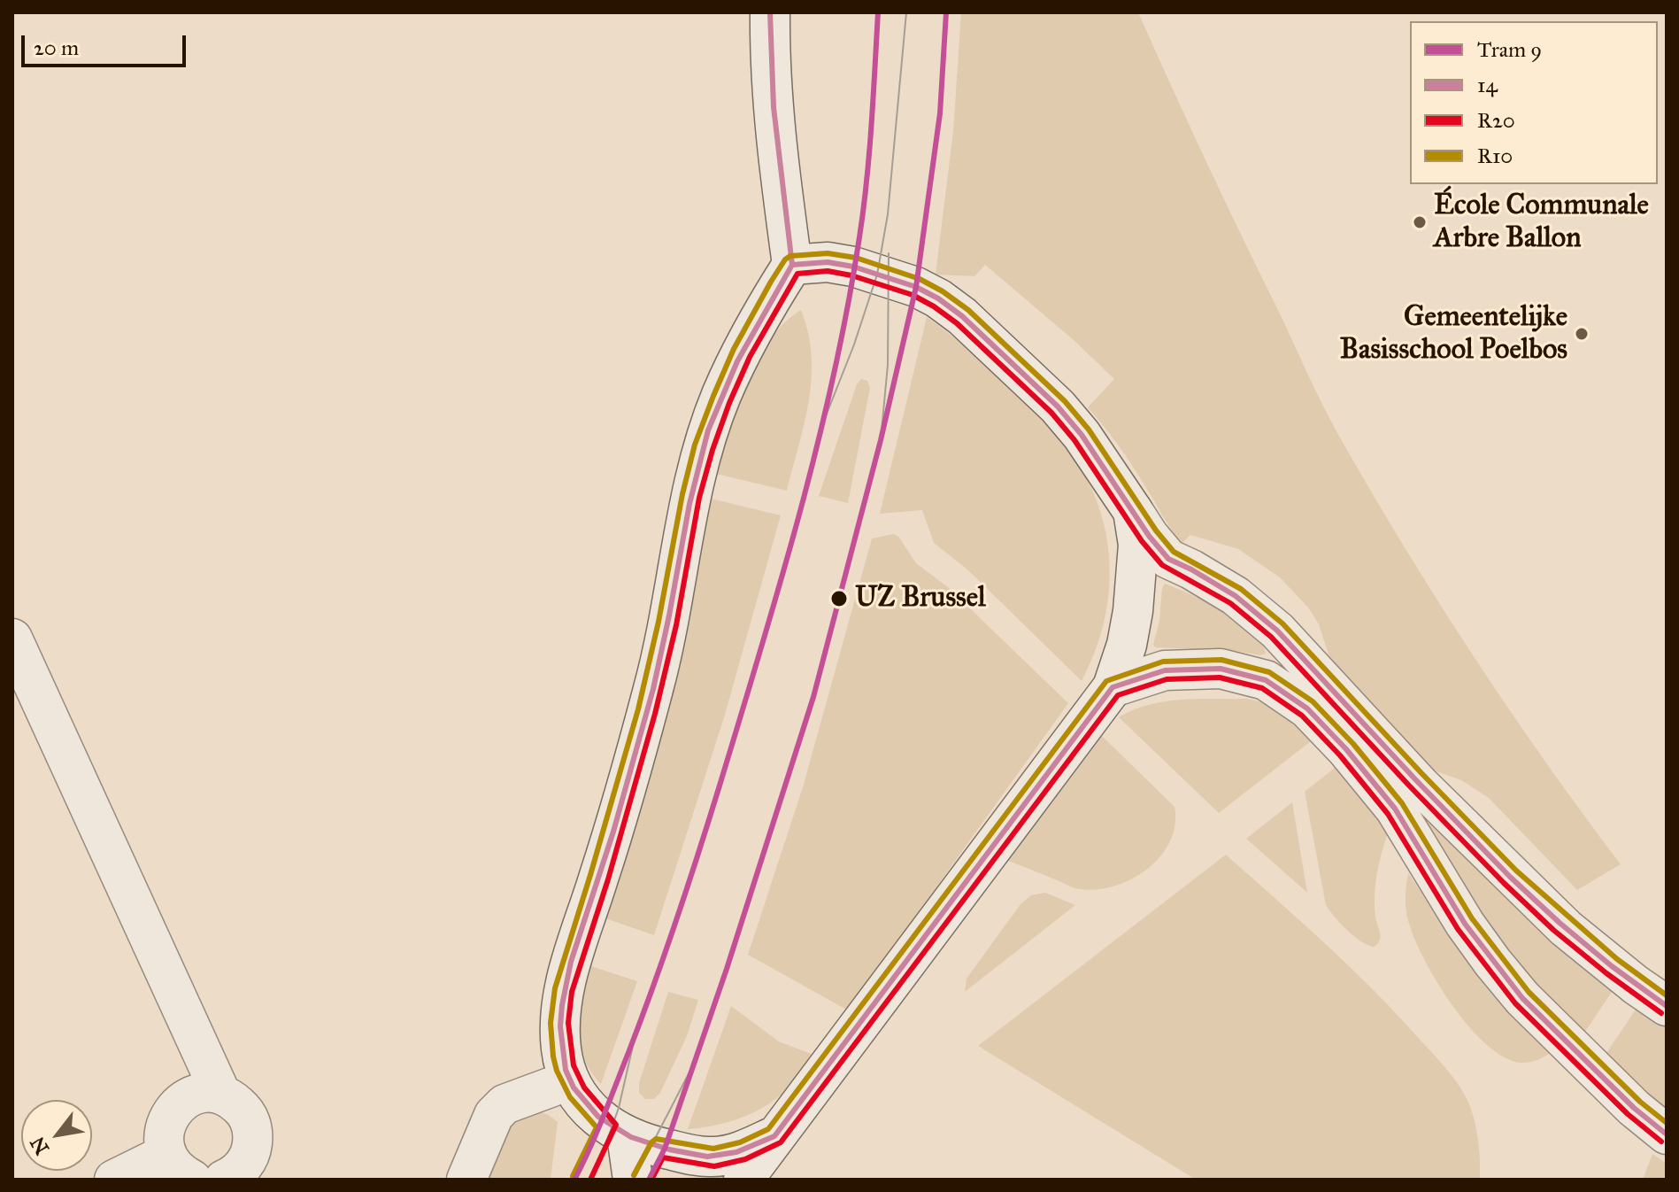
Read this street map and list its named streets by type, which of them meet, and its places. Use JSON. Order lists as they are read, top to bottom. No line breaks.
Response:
{"places":["École Communale Arbre Ballon","Gemeentelijke Basisschool Poelbos","UZ Brussel"],"lines":["tram line 9","transit line 14","transit line R10","transit line R20"],"legend":["Tram 9","14","R20","R10"],"scale_bar":"20 m","north":"bottom left"}
